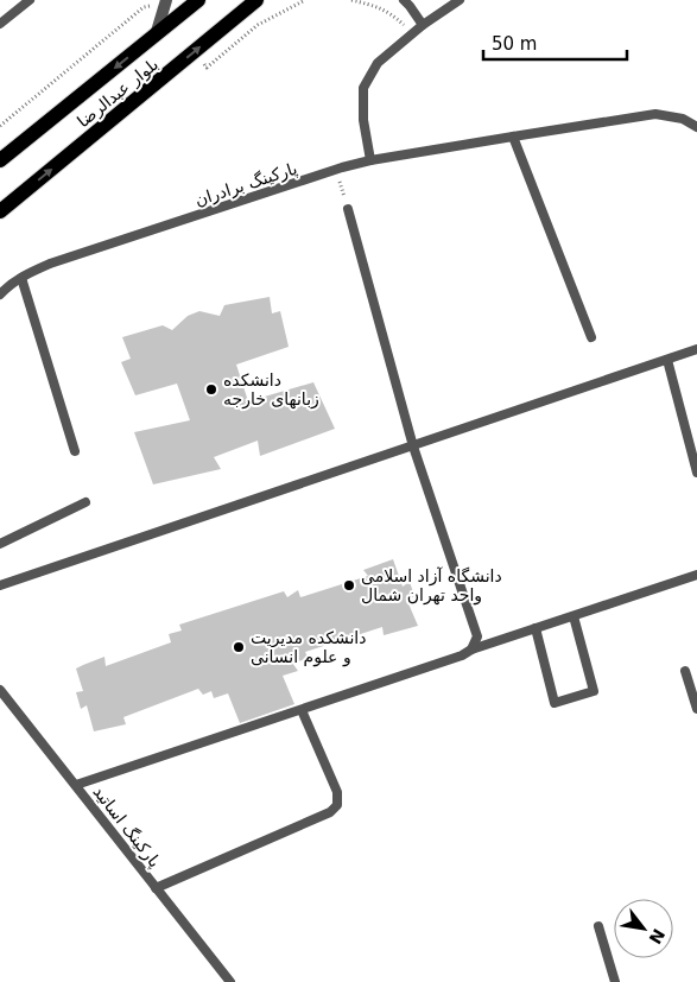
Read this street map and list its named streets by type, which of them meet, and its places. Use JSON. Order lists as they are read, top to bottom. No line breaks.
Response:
{"streets":{"main road":["بلوار عبدالرضا"],"lane":["پارکینگ برادران","پارکینگ اساتید"]},"places":["دانشکده زبانهای خارجه","دانشگاه آزاد اسلامی واحد تهران شمال","دانشکده مدیریت و علوم انسانی"],"scale_bar":"50 m","north":"bottom right"}
